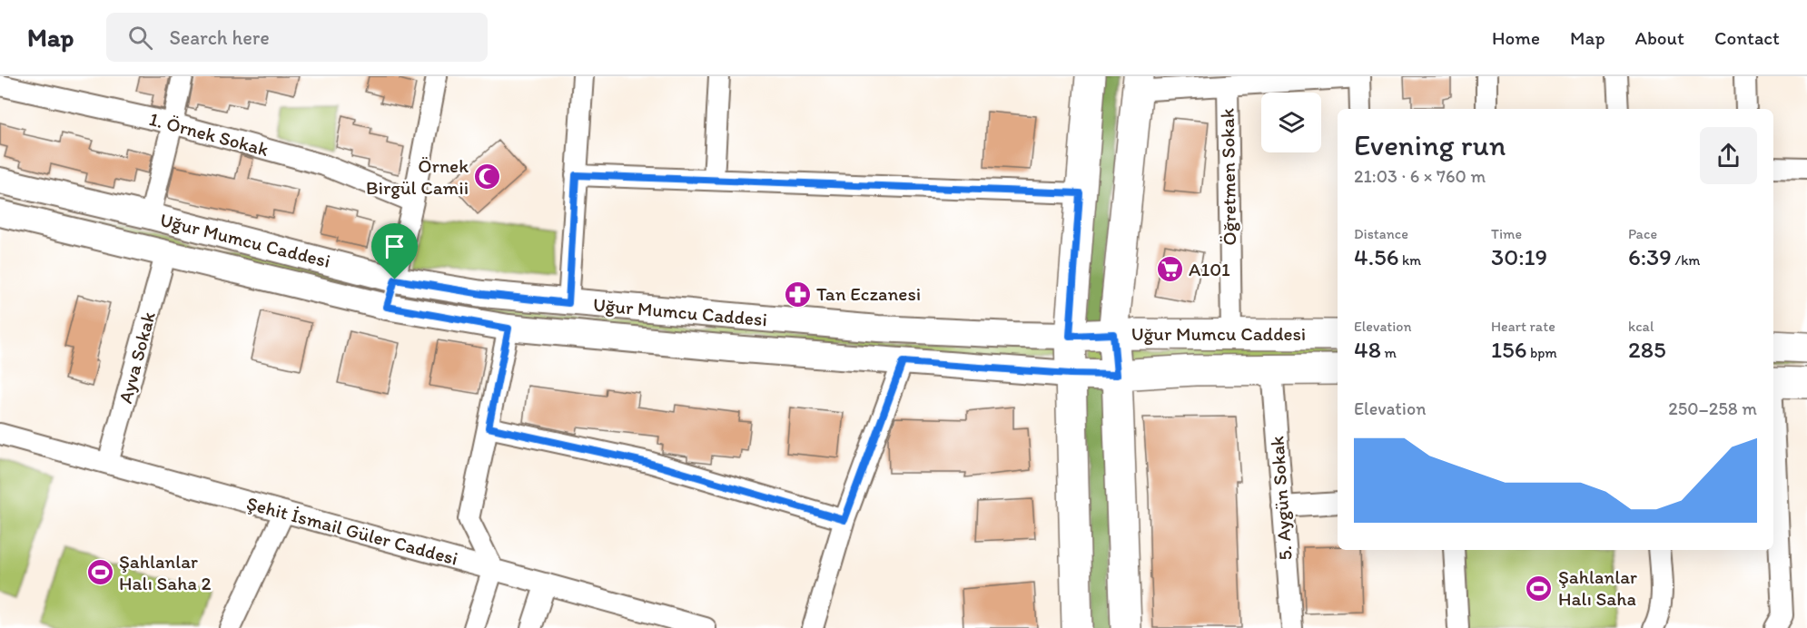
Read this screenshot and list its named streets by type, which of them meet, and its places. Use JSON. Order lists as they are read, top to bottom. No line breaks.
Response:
{"streets":{"main road":["Uğur Mumcu Caddesi"],"street":["1. Örnek Sokak","Öğretmen Sokak","Ayva Sokak","5. Aygün Sokak","Şehit İsmail Güler Caddesi"]},"crossings":[["Öğretmen Sokak","Uğur Mumcu Caddesi"],["Uğur Mumcu Caddesi","Ayva Sokak"],["Uğur Mumcu Caddesi","5. Aygün Sokak"],["Ayva Sokak","Şehit İsmail Güler Caddesi"]],"places":{"mosque":["Örnek Birgül Camii"],"supermarket":["A101"],"pharmacy":["Tan Eczanesi"],"sports":["Şahlanlar Halı Saha 2","Şahlanlar Halı Saha"]},"page":{"header":"Map","search":"Search here","nav":["Home","Map","About","Contact"],"heading":["Evening run","21:03 · 6 × 760 m"],"stats":[["Distance","4.56 km"],["Time","30:19"],["Pace","6:39 /km"],["Elevation","48 m"],["Heart rate","156 bpm"],["kcal","285"]],"chart":["Elevation","250–258 m"]}}
